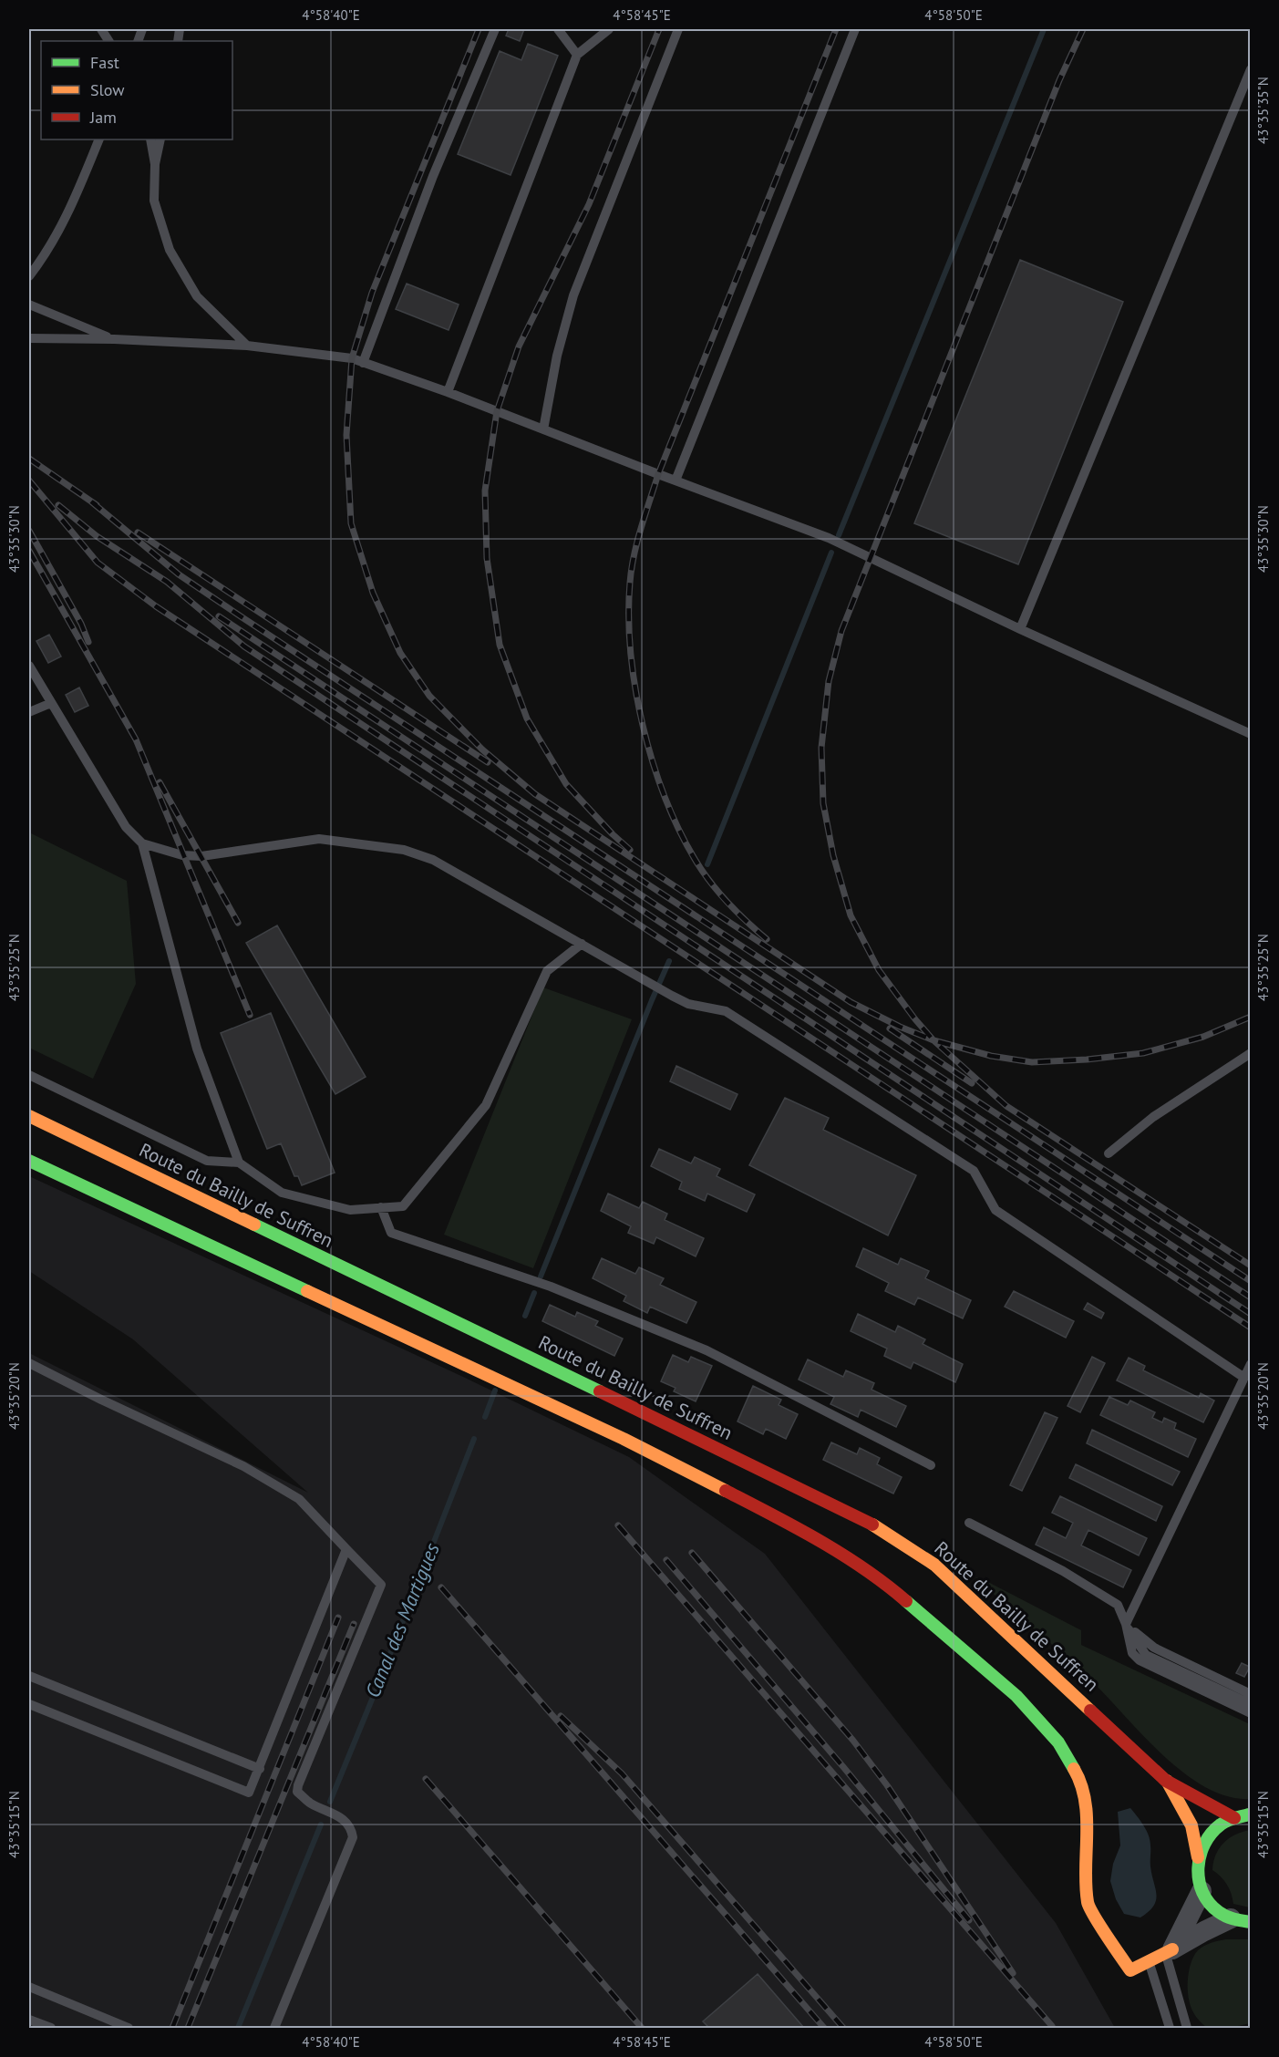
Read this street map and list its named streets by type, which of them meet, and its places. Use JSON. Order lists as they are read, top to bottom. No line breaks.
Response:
{"streets":{"main road":["Route du Bailly de Suffren"]},"water":["Canal des Martigues"],"legend":["Fast","Slow","Jam"],"coordinates":["4°58'40\"E","4°58'45\"E","4°58'50\"E","43°35'35\"N","43°35'30\"N","43°35'25\"N","43°35'20\"N","43°35'15\"N"]}
